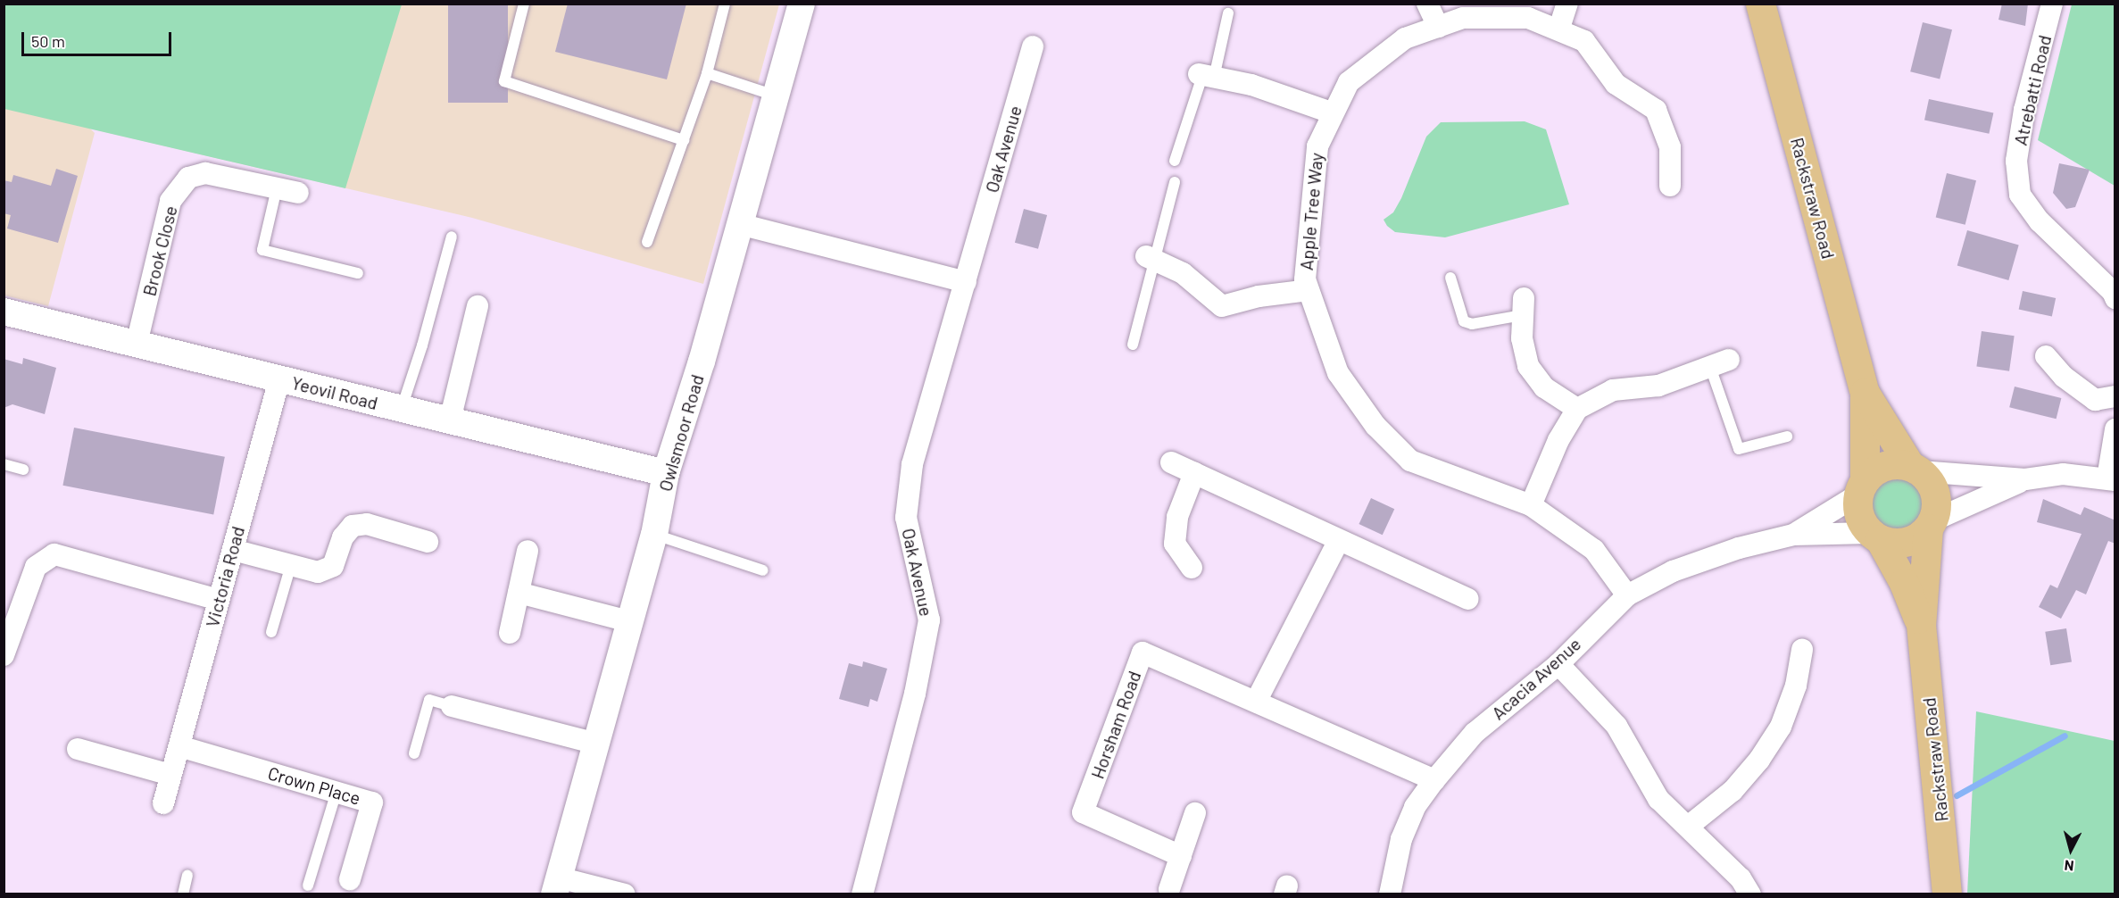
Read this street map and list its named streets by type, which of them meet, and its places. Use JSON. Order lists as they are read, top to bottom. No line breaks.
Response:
{"streets":{"main road":["Rackstraw Road"],"street":["Atrebatti Road","Oak Avenue","Apple Tree Way","Brook Close","Yeovil Road","Owlsmoor Road","Victoria Road","Acacia Avenue","Horsham Road","Crown Place"]},"crossings":[["Rackstraw Road","Acacia Avenue"],["Apple Tree Way","Acacia Avenue"],["Brook Close","Yeovil Road"],["Yeovil Road","Owlsmoor Road"],["Yeovil Road","Victoria Road"],["Victoria Road","Crown Place"],["Acacia Avenue","Horsham Road"]],"scale_bar":"50 m","north":"bottom"}
